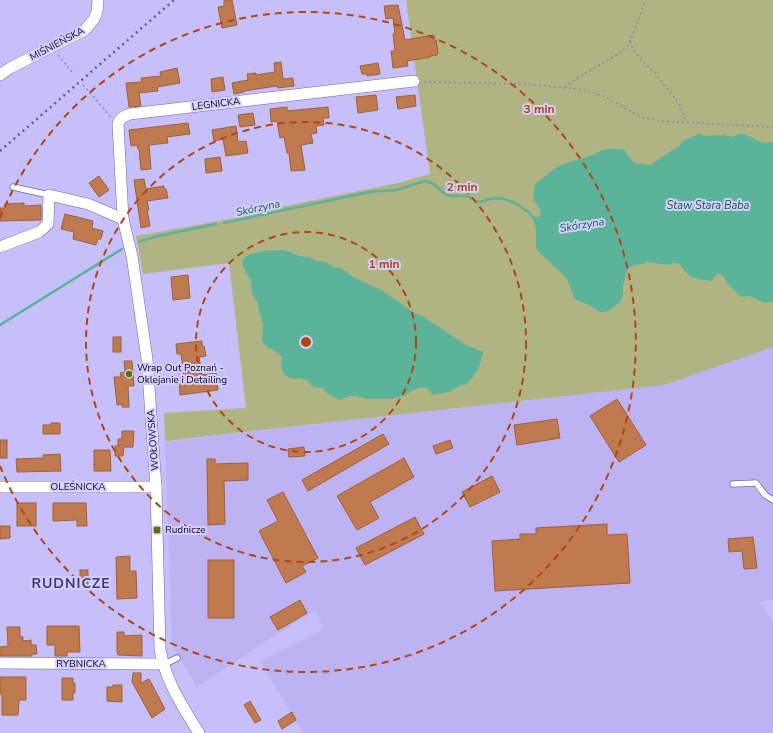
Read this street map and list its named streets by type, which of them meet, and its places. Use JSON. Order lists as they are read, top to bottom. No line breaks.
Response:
{"streets":{"street":["MIŚNIEŃSKA","LEGNICKA","WOŁOWSKA","OLEŚNICKA","RYBNICKA"]},"crossings":[["WOŁOWSKA","OLEŚNICKA"],["WOŁOWSKA","RYBNICKA"]],"districts":["RUDNICZE"],"water":["Staw Stara Baba","Skórzyna"],"places":{"other":["Wrap Out Poznań - Oklejanie i Detailing"],"transit":["Rudnicze"]},"rings":["3 min","2 min","1 min"]}
